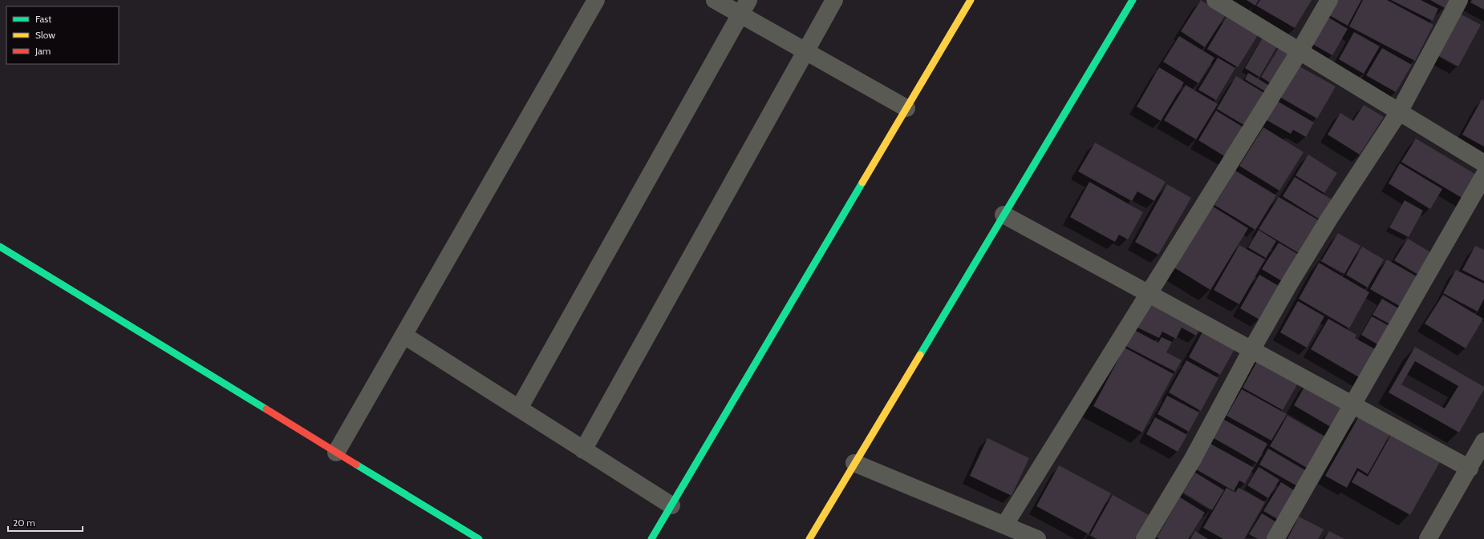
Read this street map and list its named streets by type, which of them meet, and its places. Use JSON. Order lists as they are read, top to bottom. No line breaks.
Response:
{"legend":["Fast","Slow","Jam"],"scale_bar":"20 m"}
